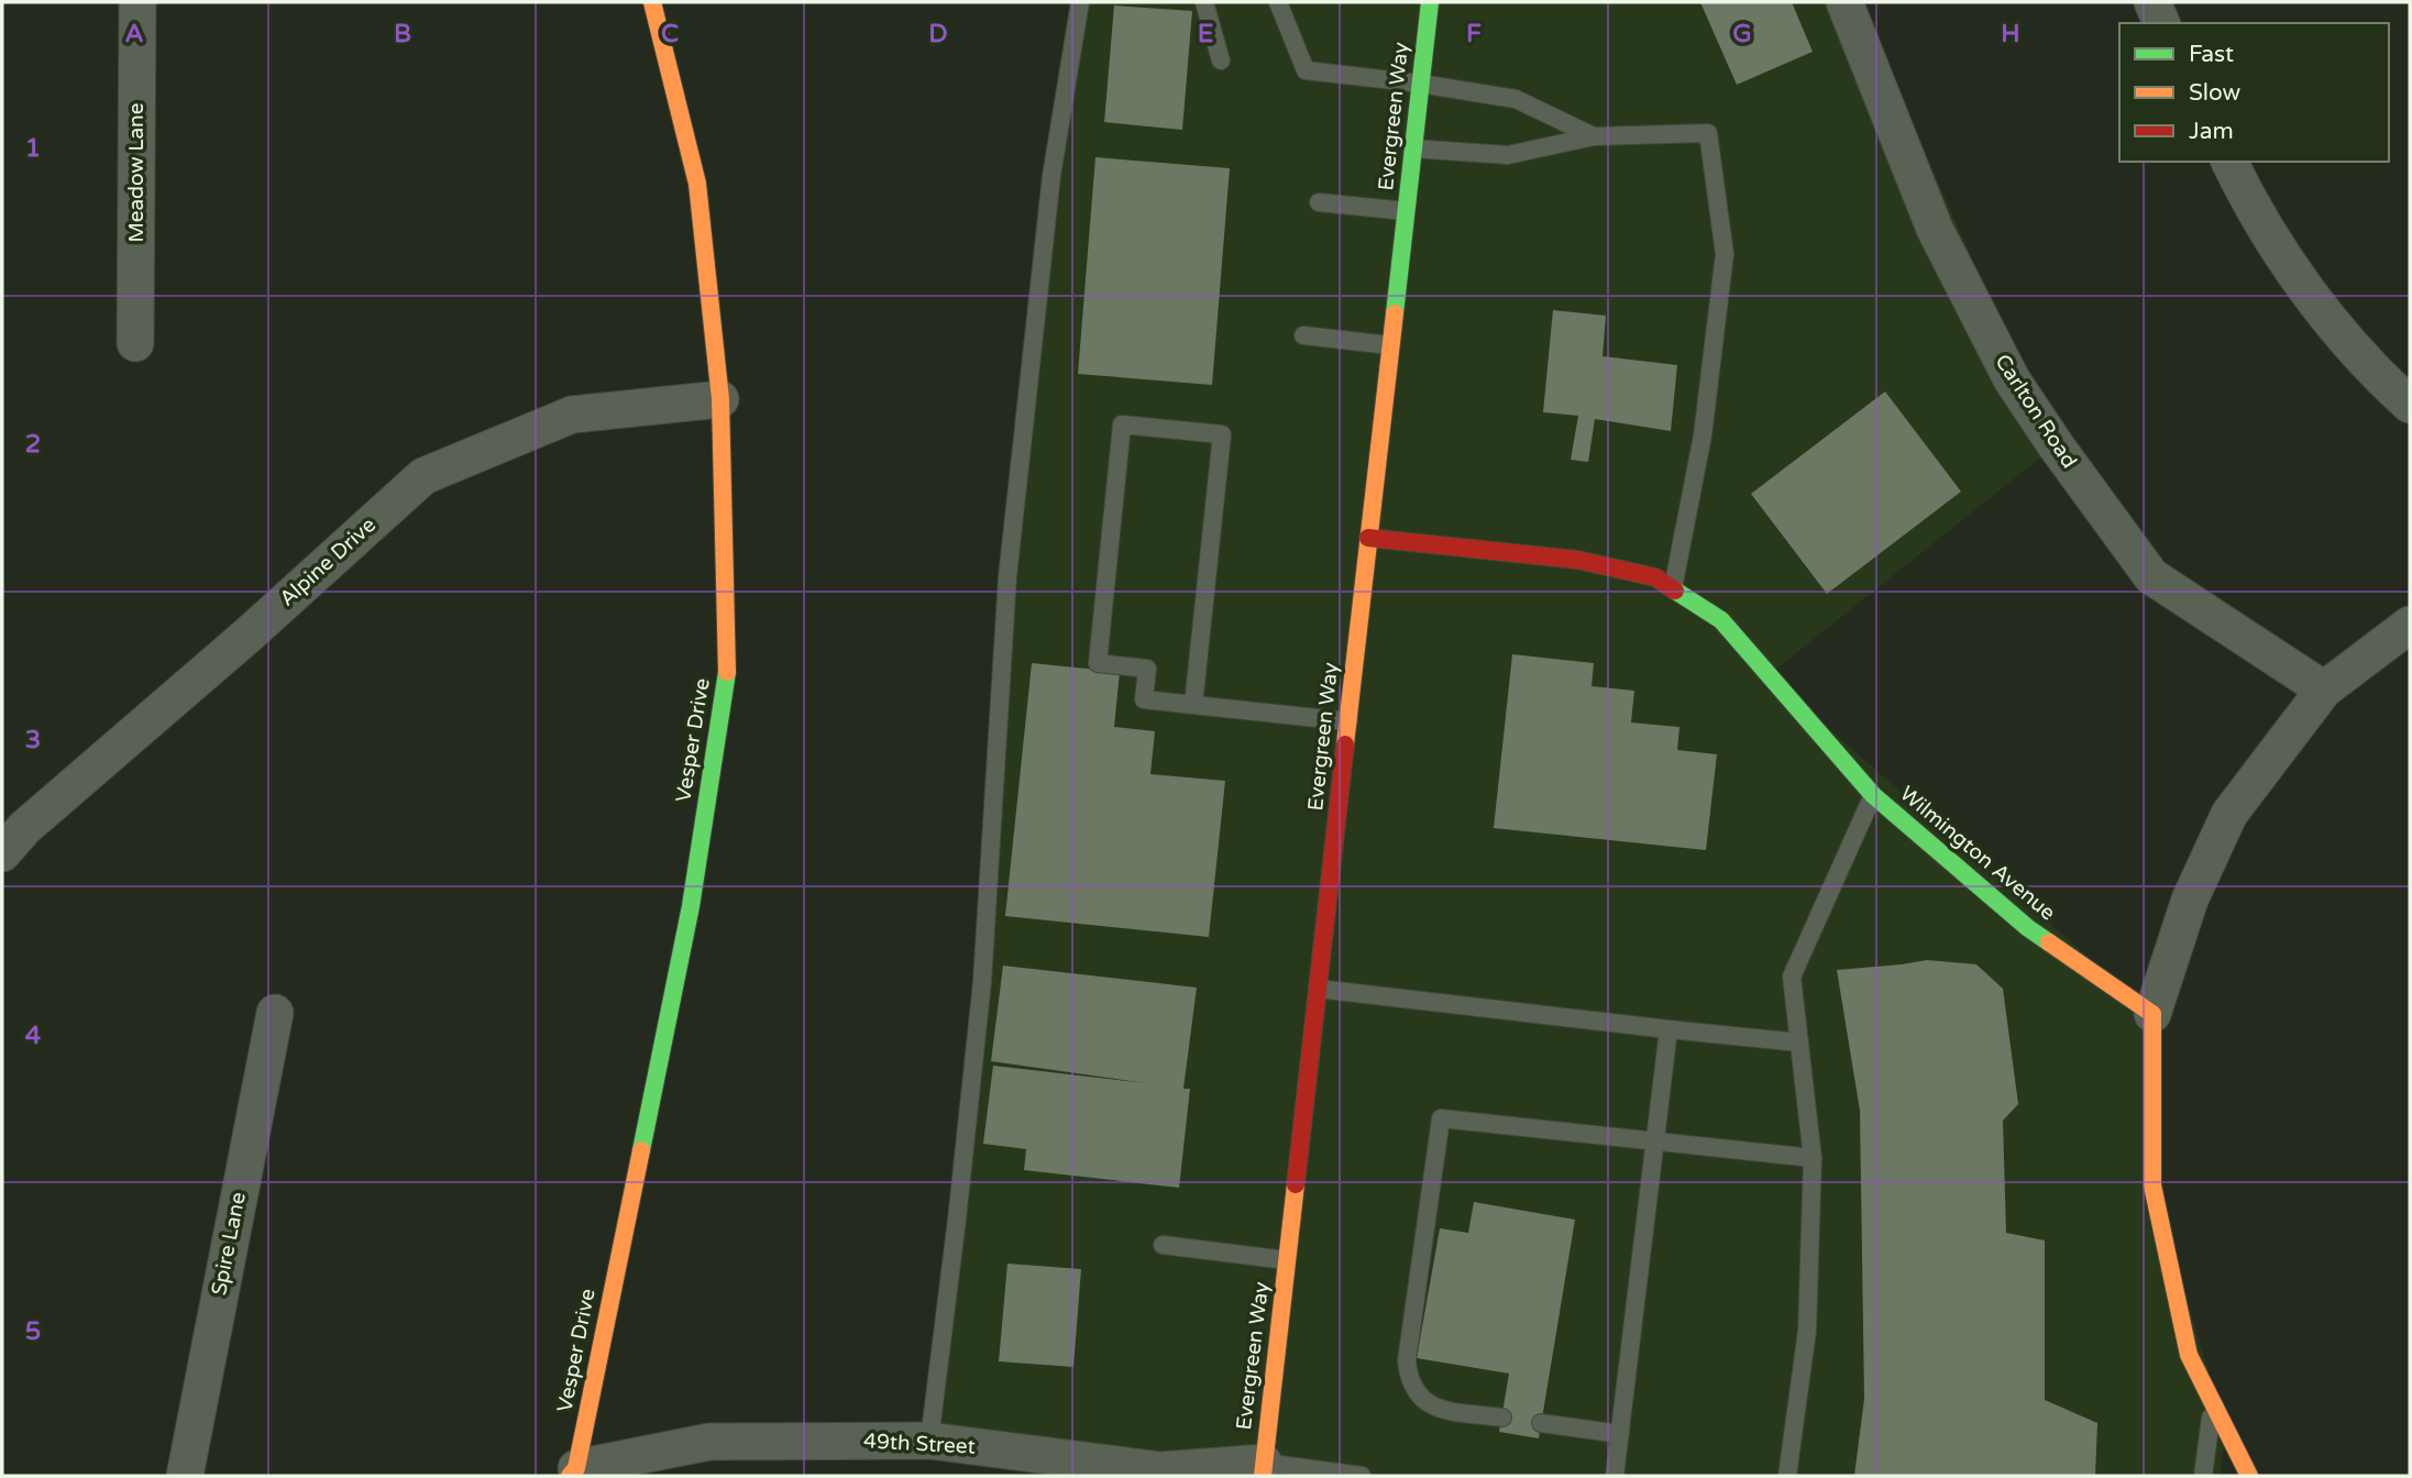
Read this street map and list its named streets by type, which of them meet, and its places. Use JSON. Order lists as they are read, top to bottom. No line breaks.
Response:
{"streets":{"street":["Evergreen Way","Meadow Lane","Carlton Road","Alpine Drive","Vesper Drive","Wilmington Avenue","Spire Lane","49th Street"]},"crossings":[["Evergreen Way","Wilmington Avenue"],["Evergreen Way","49th Street"],["Alpine Drive","Vesper Drive"],["Vesper Drive","49th Street"]],"legend":["Fast","Slow","Jam"],"grid":{"columns":["A","B","C","D","E","F","G","H"],"rows":["1","2","3","4","5"]}}
